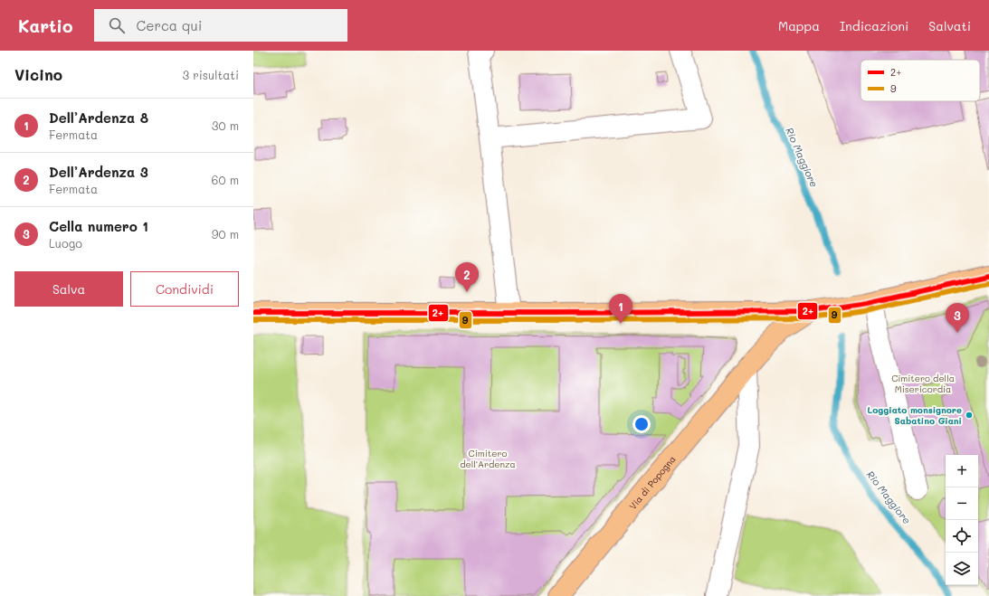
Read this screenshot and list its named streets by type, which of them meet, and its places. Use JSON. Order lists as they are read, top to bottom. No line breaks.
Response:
{"streets":{"main road":["Via di Popogna"]},"water":["Rio Maggiore"],"parks":["Cimitero della Misericordia","Cimitero dell'Ardenza"],"places":["Loggiato monsignore Sabatino Giani"],"lines":["transit line 2+","transit line 9"],"legend":["2+","9"],"page":{"header":"Kartio","search":"Cerca qui","nav":["Mappa","Indicazioni","Salvati"],"heading":["Vicino","3 risultati"],"list":[{"mark":"1","name":"Dell’Ardenza 8","note":"Fermata","value":"30 m"},{"mark":"2","name":"Dell’Ardenza 3","note":"Fermata","value":"60 m"},{"mark":"3","name":"Cella numero 1","note":"Luogo","value":"90 m"}],"buttons":["Salva","Condividi"],"pins":["2","1","3"],"map_buttons":["+","−"]}}
